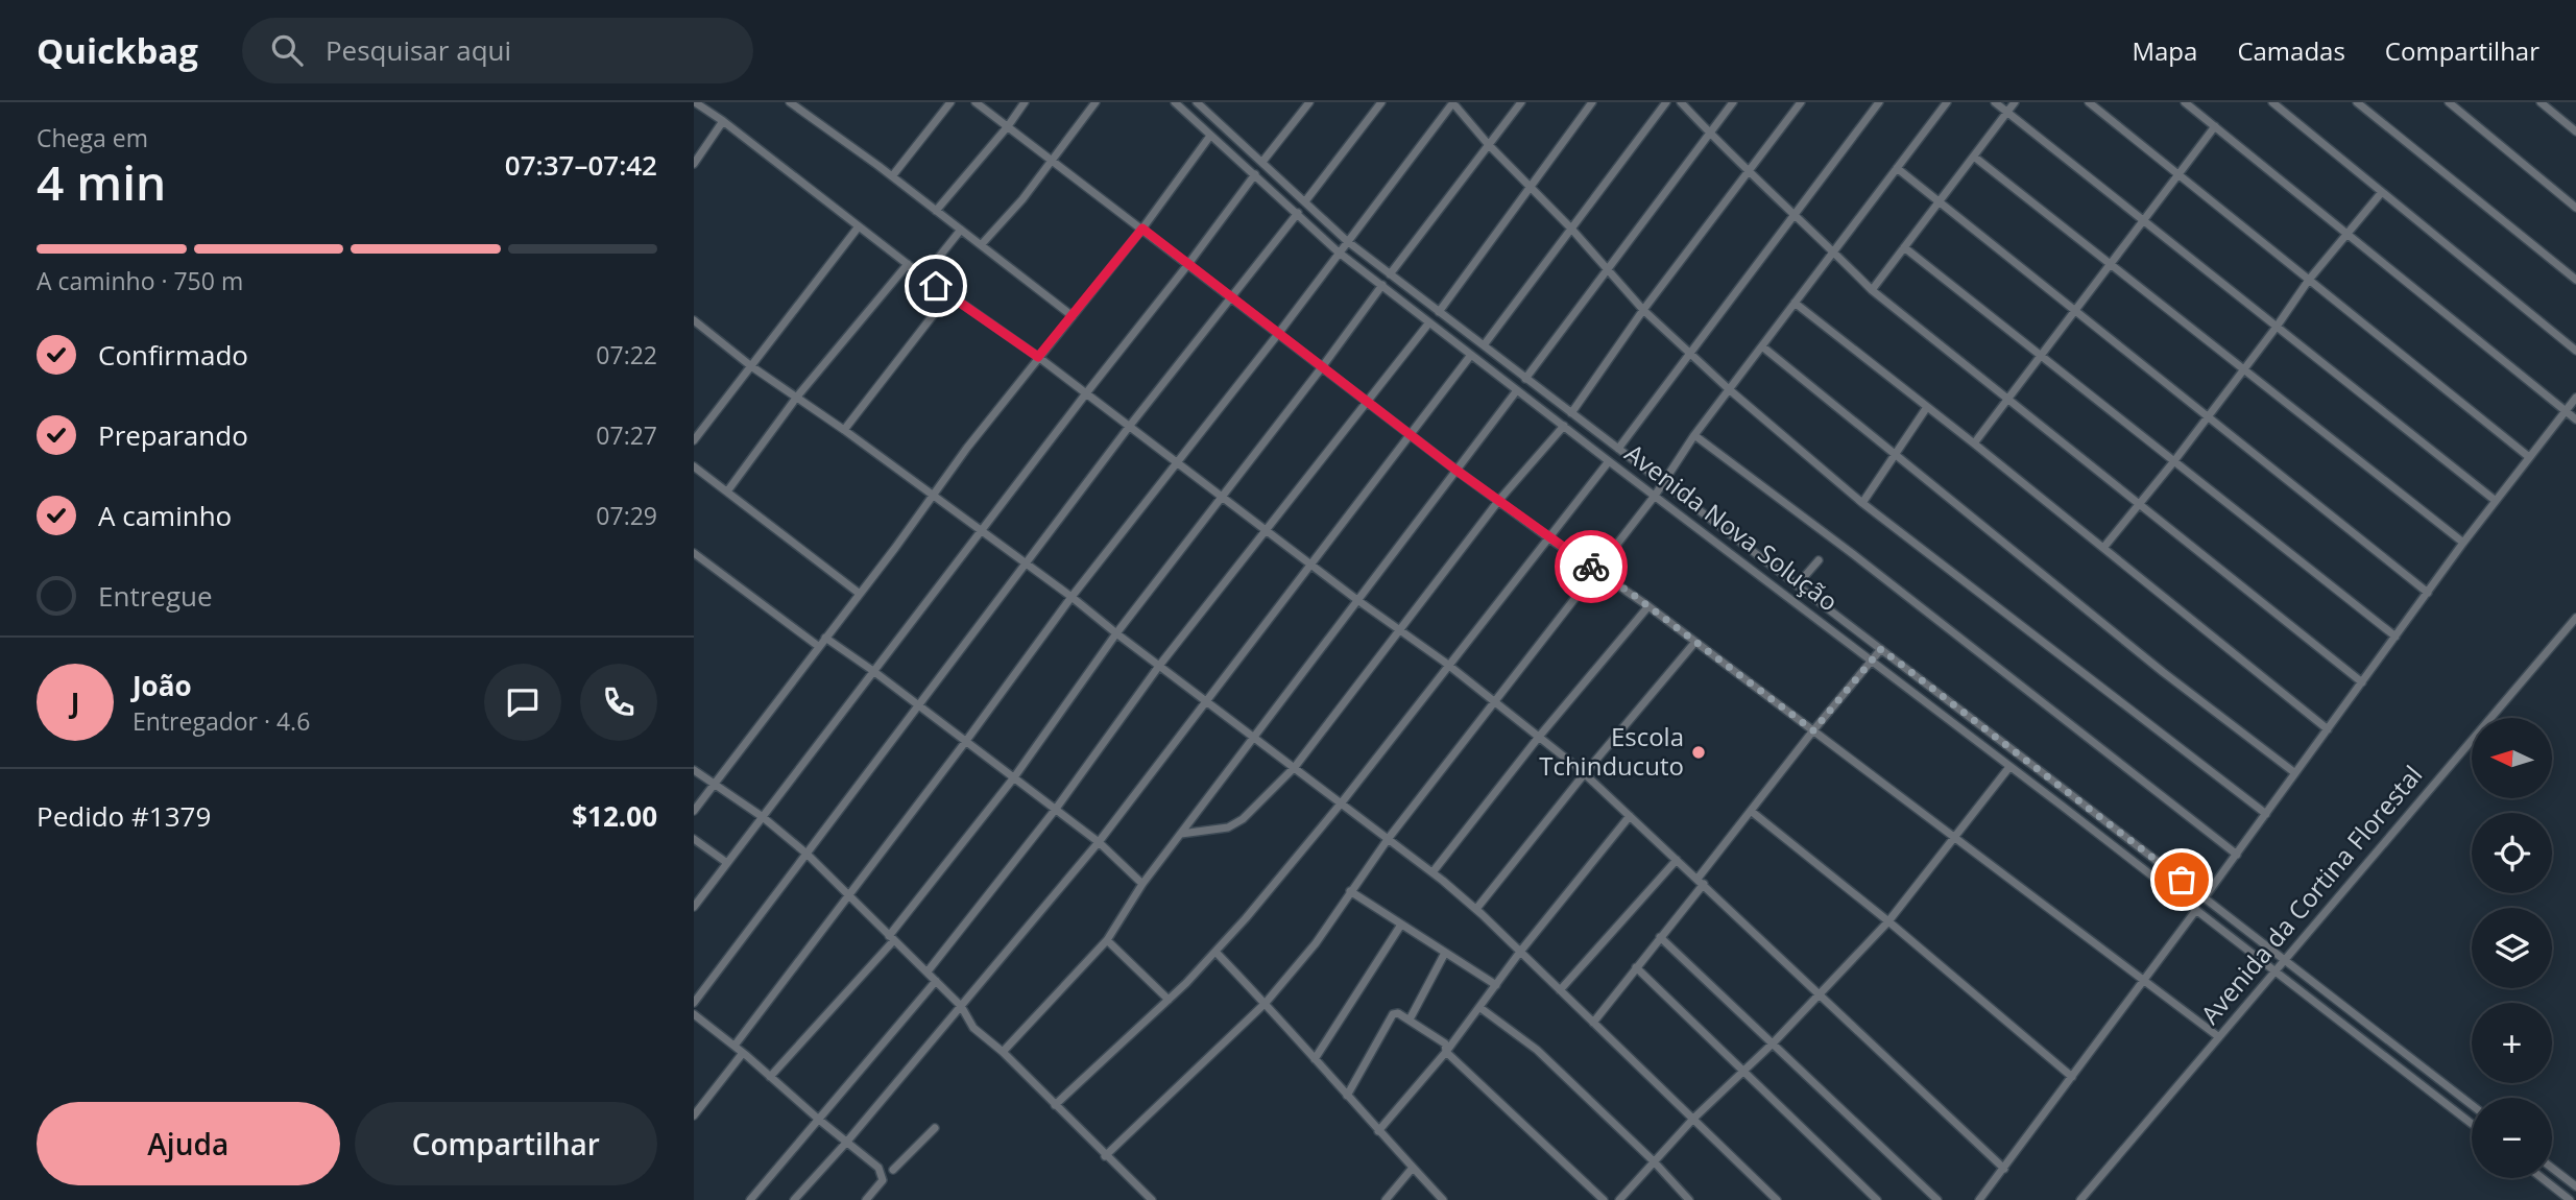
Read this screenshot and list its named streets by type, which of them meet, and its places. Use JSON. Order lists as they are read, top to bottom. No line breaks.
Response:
{"streets":{"street":["Avenida Nova Solução","Avenida da Cortina Florestal"]},"crossings":[["Avenida Nova Solução","Avenida da Cortina Florestal"]],"places":["Escola Tchinducuto"],"north":"left","page":{"header":"Quickbag","search":"Pesquisar aqui","nav":["Mapa","Camadas","Compartilhar"],"heading":["4 min","Chega em","07:37–07:42"],"panel":["João","Entregador · 4.6","Pedido #1379","$12.00"],"bar":"A caminho · 750 m","list":[["Confirmado","07:22"],["Preparando","07:27"],["A caminho","07:29"],"Entregue"],"round":"J","map_buttons":["+","−"],"buttons":["Ajuda","Compartilhar"]}}
